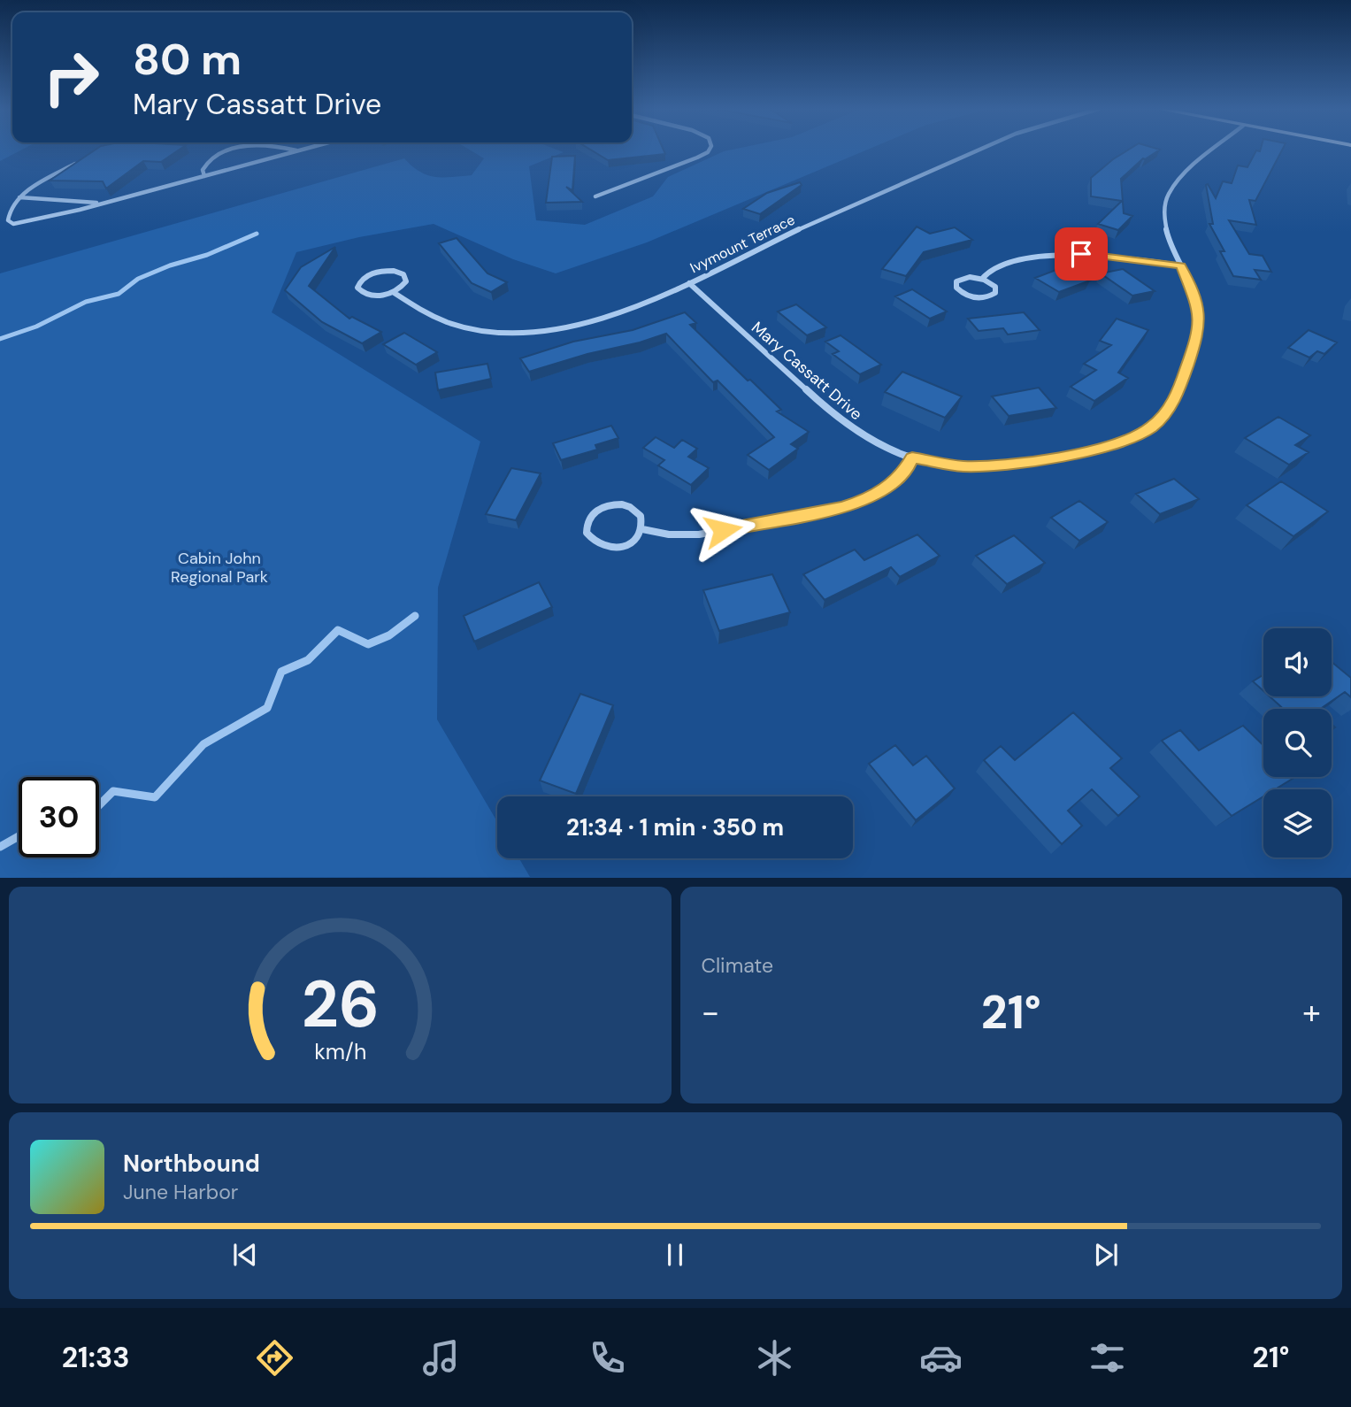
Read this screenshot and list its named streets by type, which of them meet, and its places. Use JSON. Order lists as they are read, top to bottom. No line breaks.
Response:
{"streets":{"street":["Ivymount Terrace","Mary Cassatt Drive"]},"crossings":[["Ivymount Terrace","Mary Cassatt Drive"]],"parks":["Cabin John Regional Park"],"page":{"turn":["80 m","Mary Cassatt Drive"],"limit":"30","trip":"21:34 · 1 min · 350 m","tile":"Climate","heat":["−","21°","+"],"song":["Northbound","June Harbor"],"tabs":["21:33","21°"],"gauge":["26","km/h"]}}
